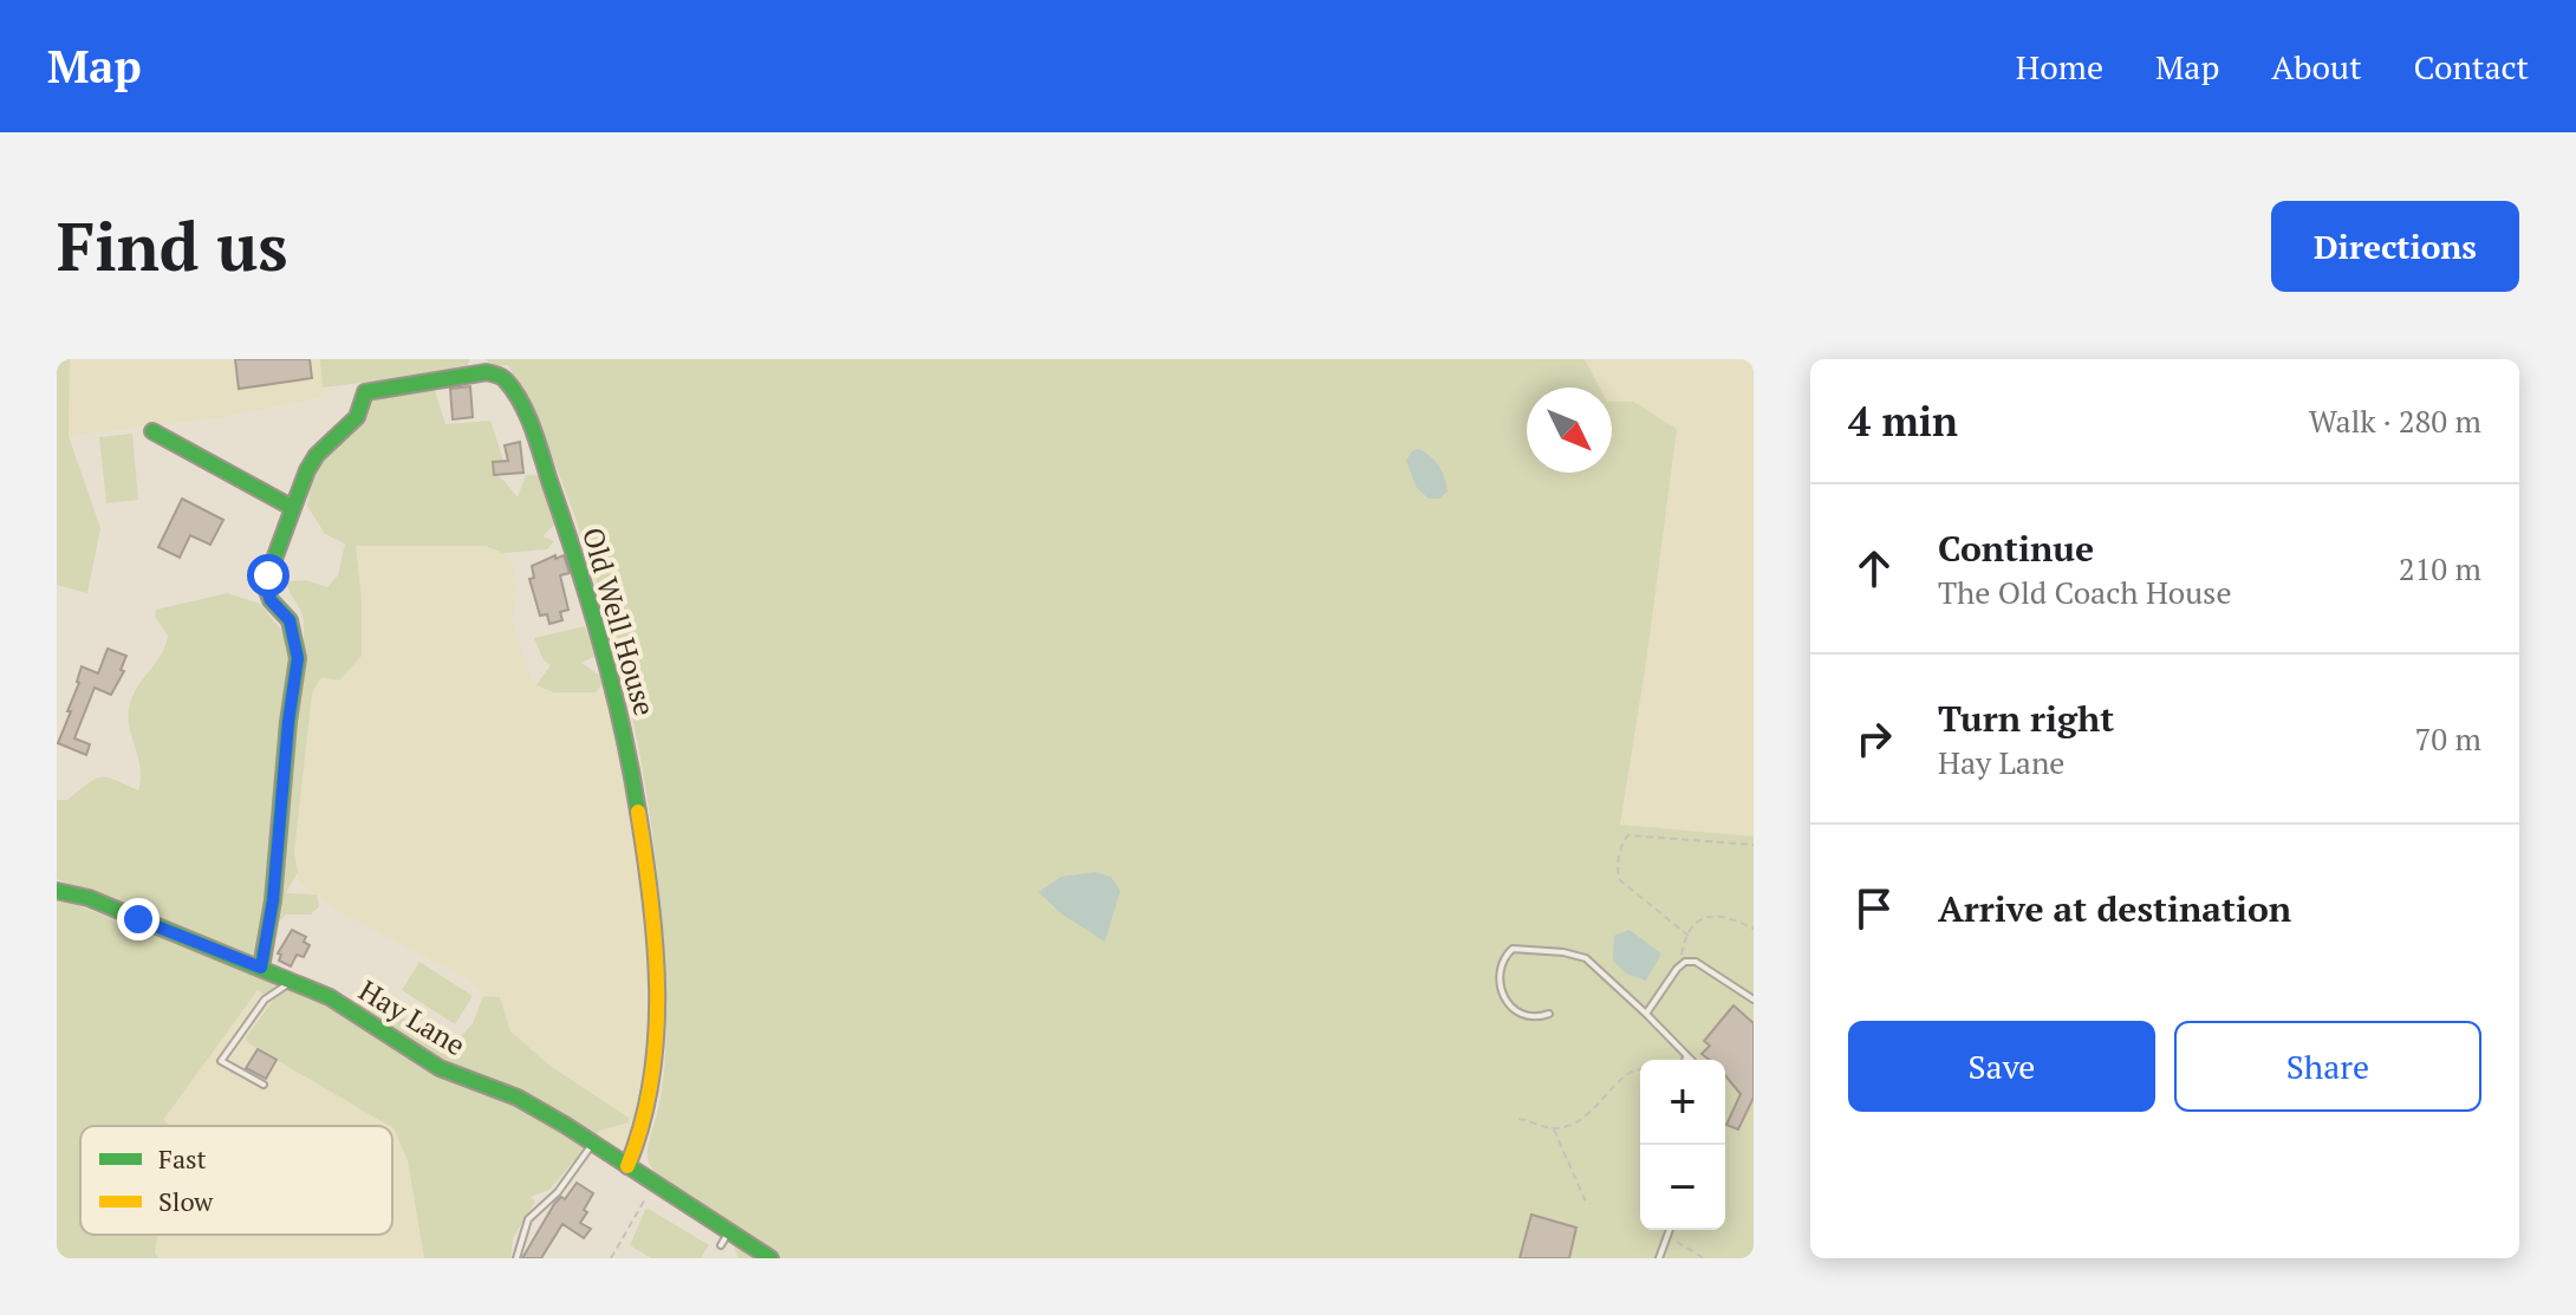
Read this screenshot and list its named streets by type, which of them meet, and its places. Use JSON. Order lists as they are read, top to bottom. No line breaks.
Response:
{"streets":{"street":["Old Well House","Hay Lane"]},"crossings":[["Old Well House","Hay Lane"]],"legend":["Fast","Slow"],"north":"bottom right","page":{"header":"Map","nav":["Home","Map","About","Contact"],"buttons":["Directions",["Save","Share"]],"title":"Find us","heading":["4 min","Walk · 280 m"],"list":[["Continue","The Old Coach House","210 m"],["Turn right","Hay Lane","70 m"],"Arrive at destination"],"map_buttons":["+","−"]}}
